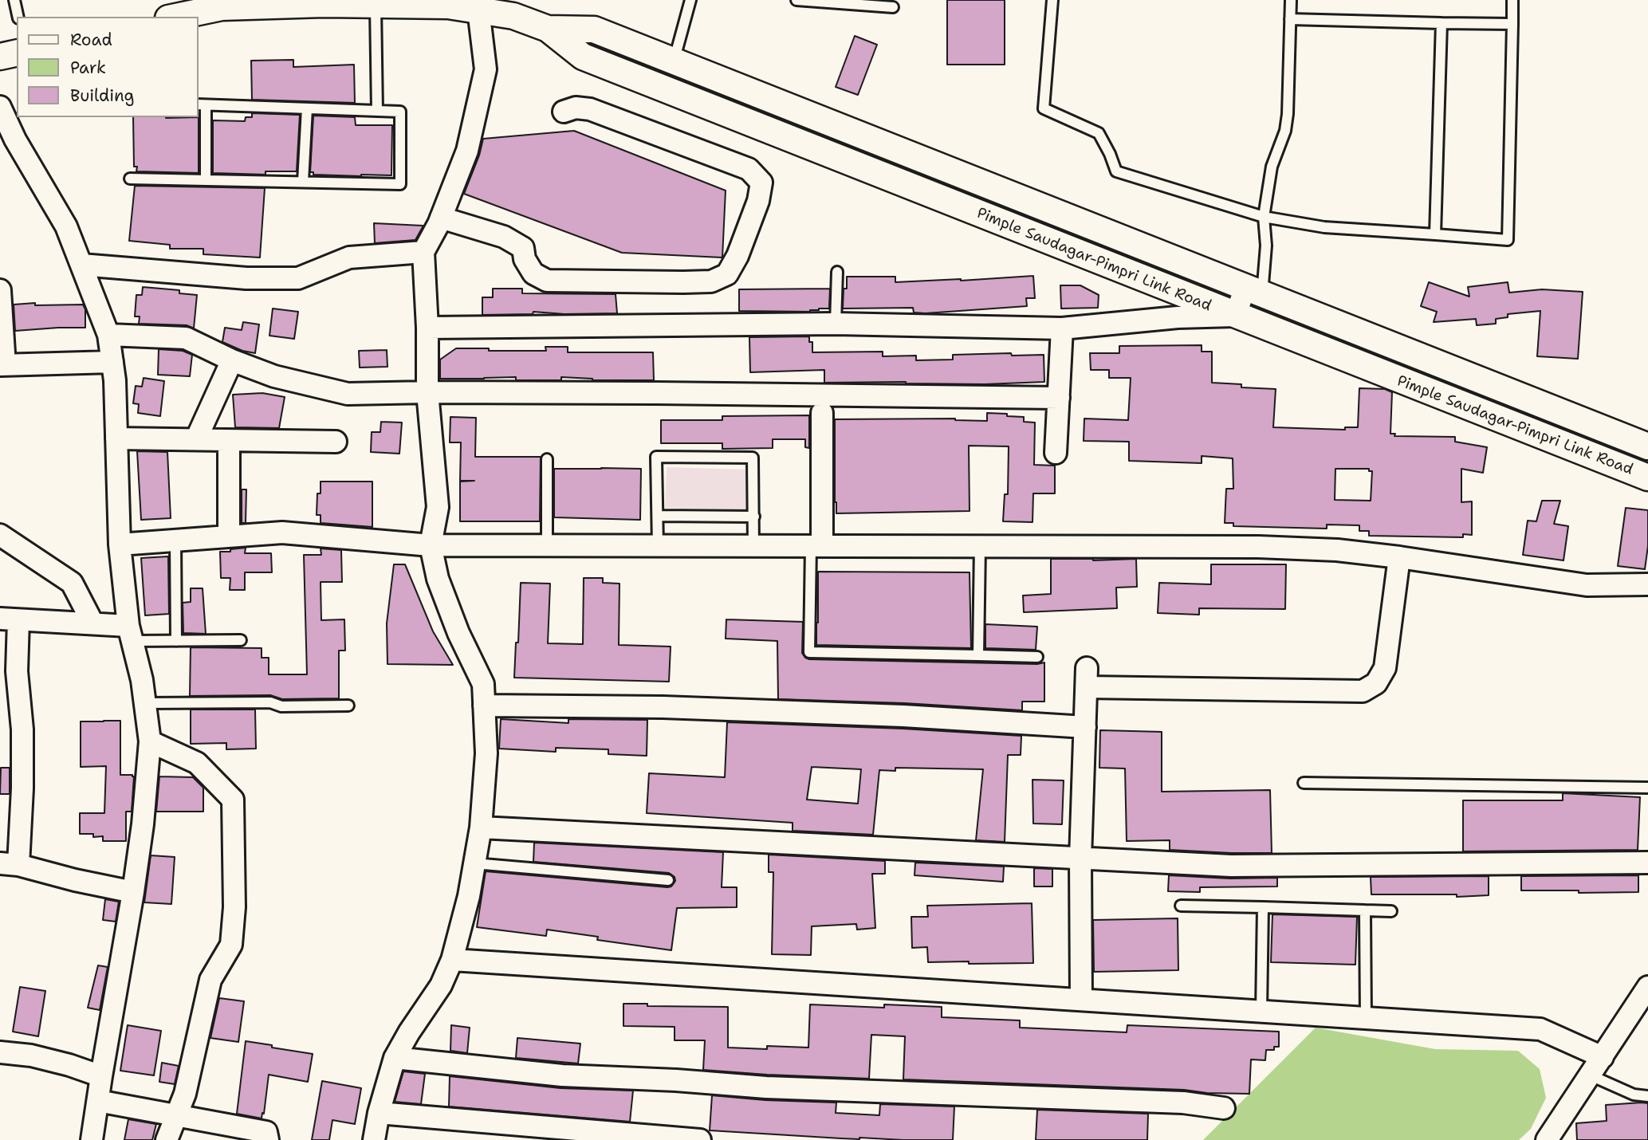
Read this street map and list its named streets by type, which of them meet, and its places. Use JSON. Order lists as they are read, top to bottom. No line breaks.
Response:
{"streets":{"street":["Pimple Saudagar-Pimpri Link Road"]},"legend":["Road","Park","Building"]}
